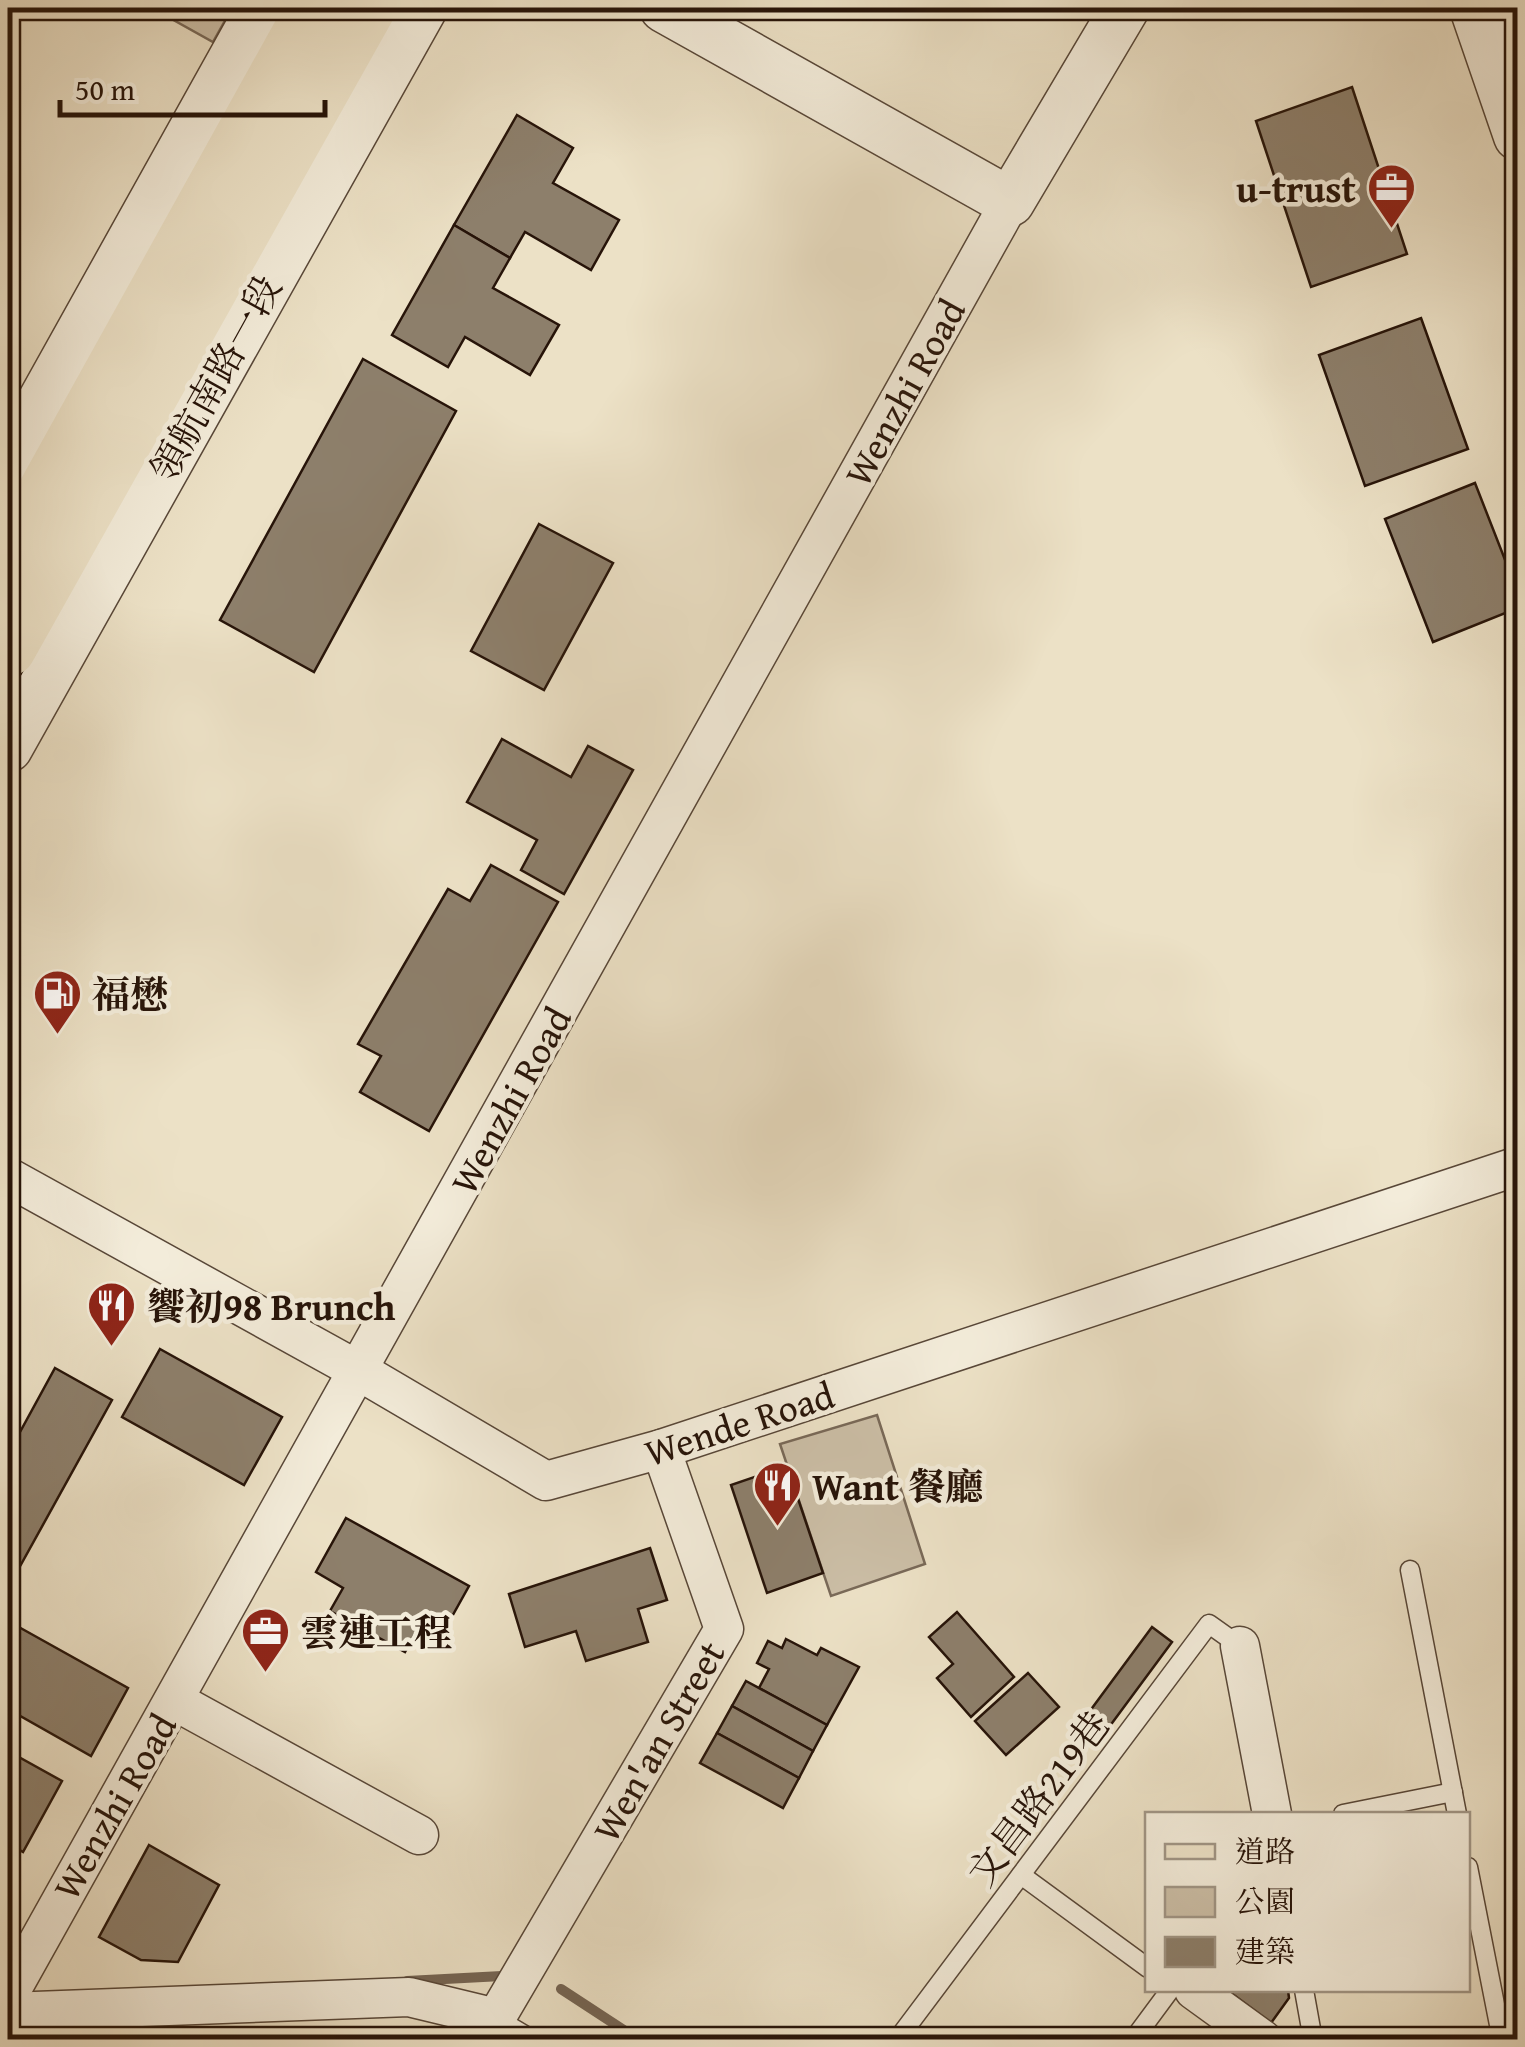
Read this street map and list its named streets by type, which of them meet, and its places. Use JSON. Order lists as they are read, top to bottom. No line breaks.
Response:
{"streets":{"main road":["領航南路一段"],"street":["Wenzhi Road","Wende Road","Wen'an Street"],"lane":["文昌路219巷"]},"crossings":[["Wenzhi Road","Wende Road"],["Wende Road","Wen'an Street"]],"places":{"office":["u-trust","雲連工程"],"fuel station":["福懋"],"restaurant":["饗初98 Brunch","Want 餐廳"]},"legend":["道路","公園","建築"],"scale_bar":"50 m"}
